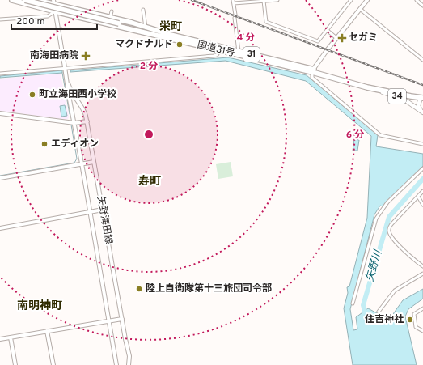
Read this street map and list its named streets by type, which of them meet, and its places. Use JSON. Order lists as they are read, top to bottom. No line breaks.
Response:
{"streets":{"highway":["国道31号","31"],"main road":["34","矢野海田線"]},"crossings":[["国道31号","34"],["国道31号","矢野海田線"]],"districts":["栄町","寿町","南明神町"],"water":["矢野川"],"places":{"health":["セガミ","南海田病院"],"other":["マクドナルド","町立海田西小学校","エディオン","陸上自衛隊第十三旅団司令部","住吉神社"]},"scale_bar":"200 m","rings":["4 分","2 分","6 分"]}
